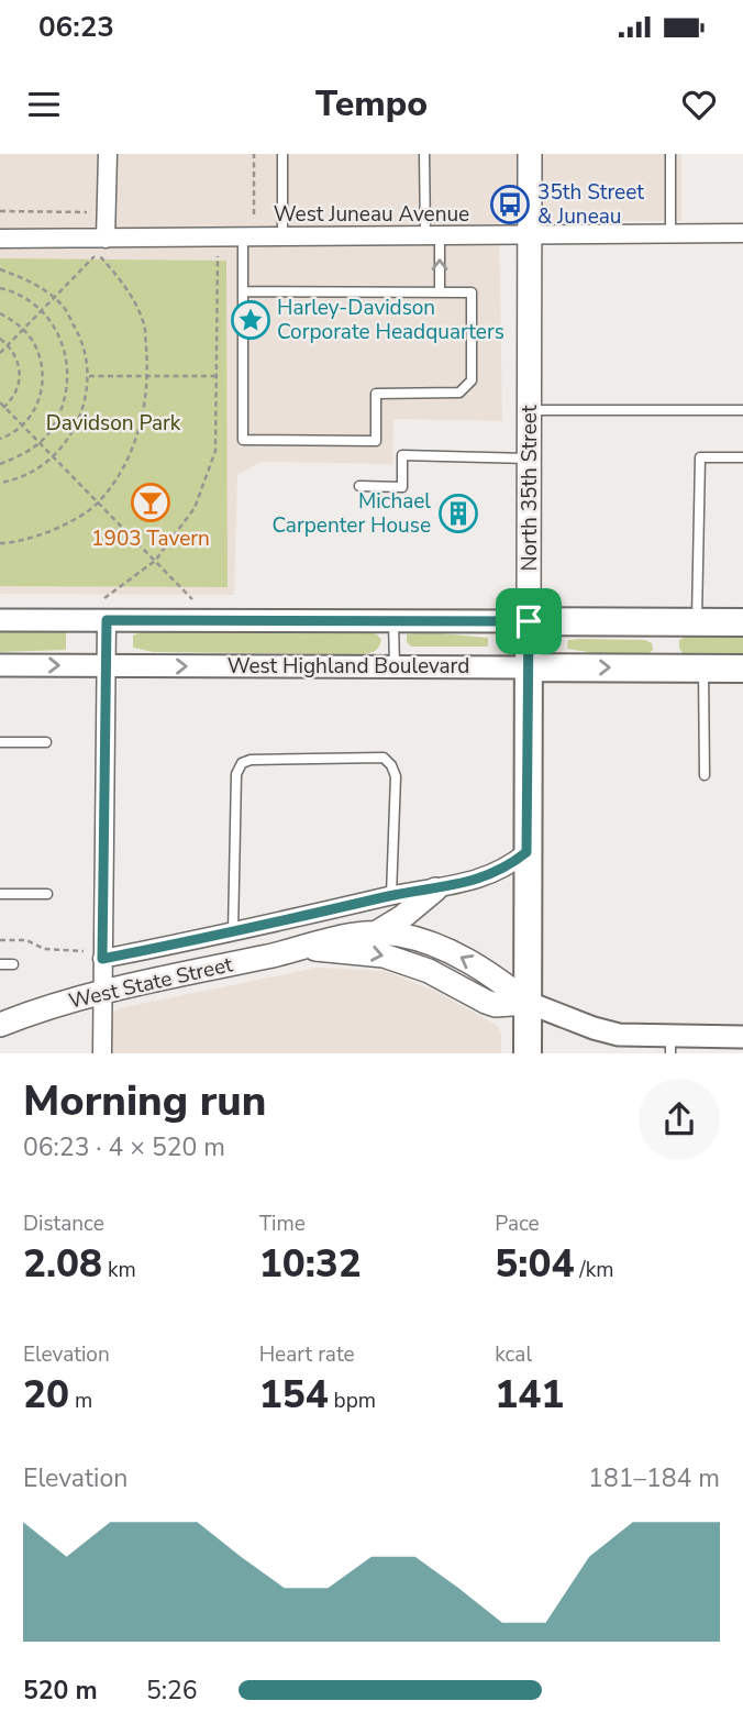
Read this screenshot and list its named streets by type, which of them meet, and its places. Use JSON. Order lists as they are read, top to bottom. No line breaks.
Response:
{"streets":{"main road":["North 35th Street","West Highland Boulevard","West State Street"],"street":["West Juneau Avenue"]},"crossings":[["West Juneau Avenue","North 35th Street"],["North 35th Street","West Highland Boulevard"],["North 35th Street","West State Street"]],"parks":["Davidson Park"],"places":{"bus stop":["35th Street & Juneau"],"place":["Harley-Davidson Corporate Headquarters"],"bar":["1903 Tavern"],"building":["Michael Carpenter House"]},"page":{"status":"06:23","header":"Tempo","heading":["Morning run","06:23 · 4 × 520 m"],"stats":[["Distance","2.08 km"],["Time","10:32"],["Pace","5:04 /km"],["Elevation","20 m"],["Heart rate","154 bpm"],["kcal","141"]],"chart":["Elevation","181–184 m"],"list":[{"name":"520 m","note":"5:26"}]}}
